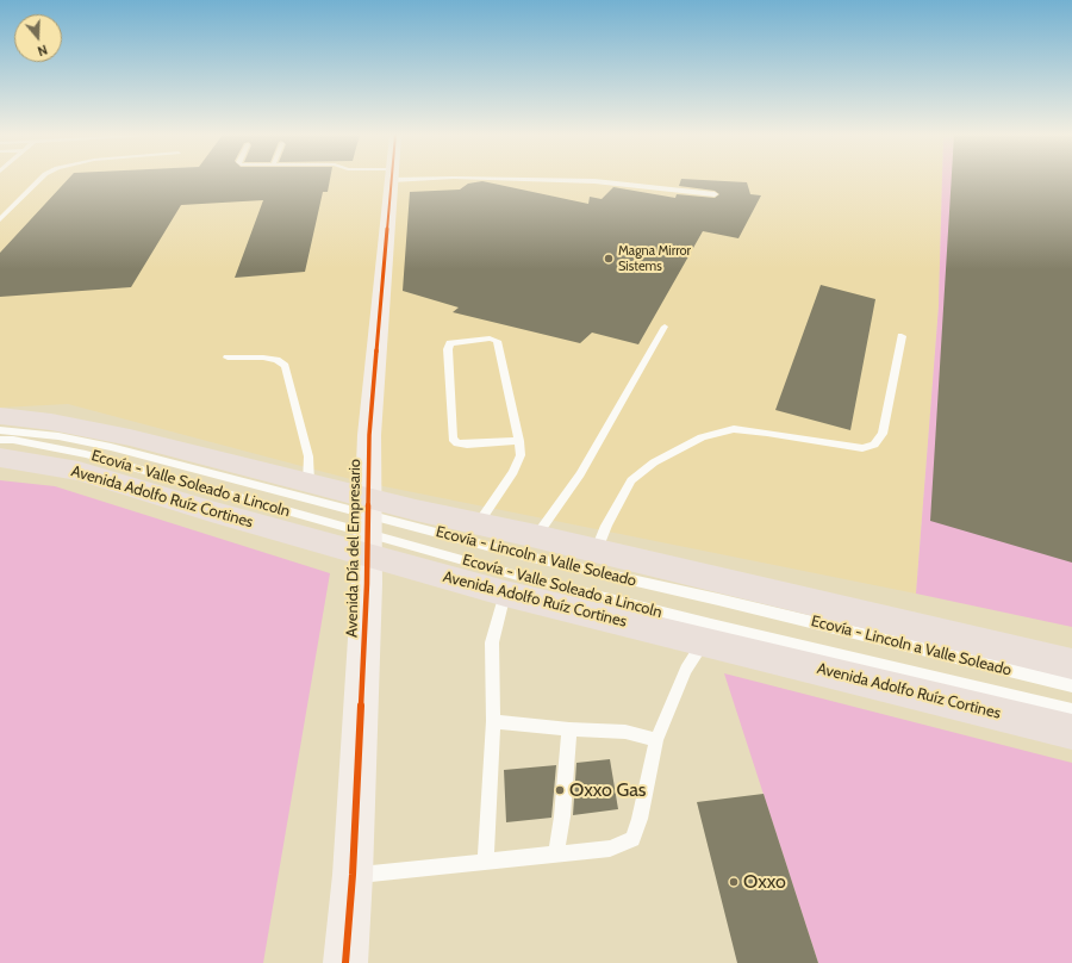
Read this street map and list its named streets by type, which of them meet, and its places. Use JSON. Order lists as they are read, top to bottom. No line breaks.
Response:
{"streets":{"main road":["Avenida Adolfo Ruíz Cortines"],"street":["Avenida Día del Empresario"],"lane":["Ecovía - Valle Soleado a Lincoln","Ecovía - Lincoln a Valle Soleado"]},"crossings":[["Ecovía - Valle Soleado a Lincoln","Avenida Adolfo Ruíz Cortines"],["Ecovía - Valle Soleado a Lincoln","Avenida Día del Empresario"],["Ecovía - Valle Soleado a Lincoln","Ecovía - Lincoln a Valle Soleado"],["Avenida Adolfo Ruíz Cortines","Avenida Día del Empresario"],["Avenida Adolfo Ruíz Cortines","Ecovía - Lincoln a Valle Soleado"],["Avenida Día del Empresario","Ecovía - Lincoln a Valle Soleado"]],"places":["Magna Mirror Sistems","Oxxo Gas","Oxxo"],"north":"bottom"}
